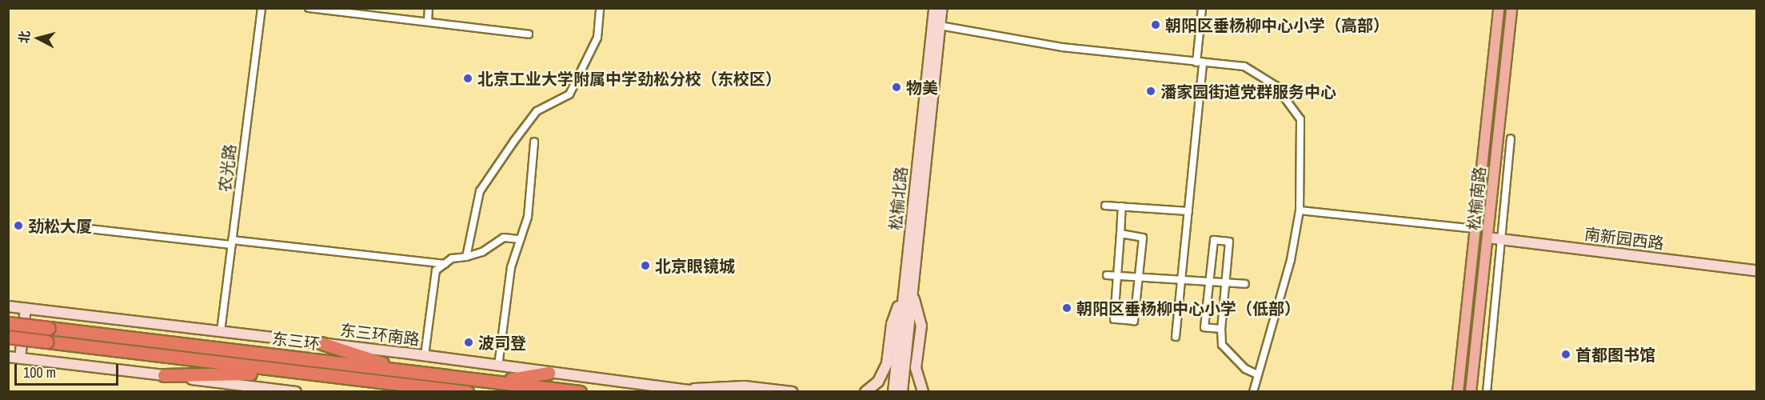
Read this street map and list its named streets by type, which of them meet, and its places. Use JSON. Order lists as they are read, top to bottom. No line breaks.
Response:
{"streets":{"highway":["东三环"],"main road":["松榆南路"],"street":["农光路","松榆北路","南新园西路","东三环南路"]},"crossings":[["农光路","东三环南路"],["松榆南路","南新园西路"]],"places":["朝阳区垂杨柳中心小学（高部）","北京工业大学附属中学劲松分校（东校区）","物美","潘家园街道党群服务中心","劲松大厦","北京眼镜城","朝阳区垂杨柳中心小学（低部）","波司登","首都图书馆"],"scale_bar":"100 m","north":"left"}
